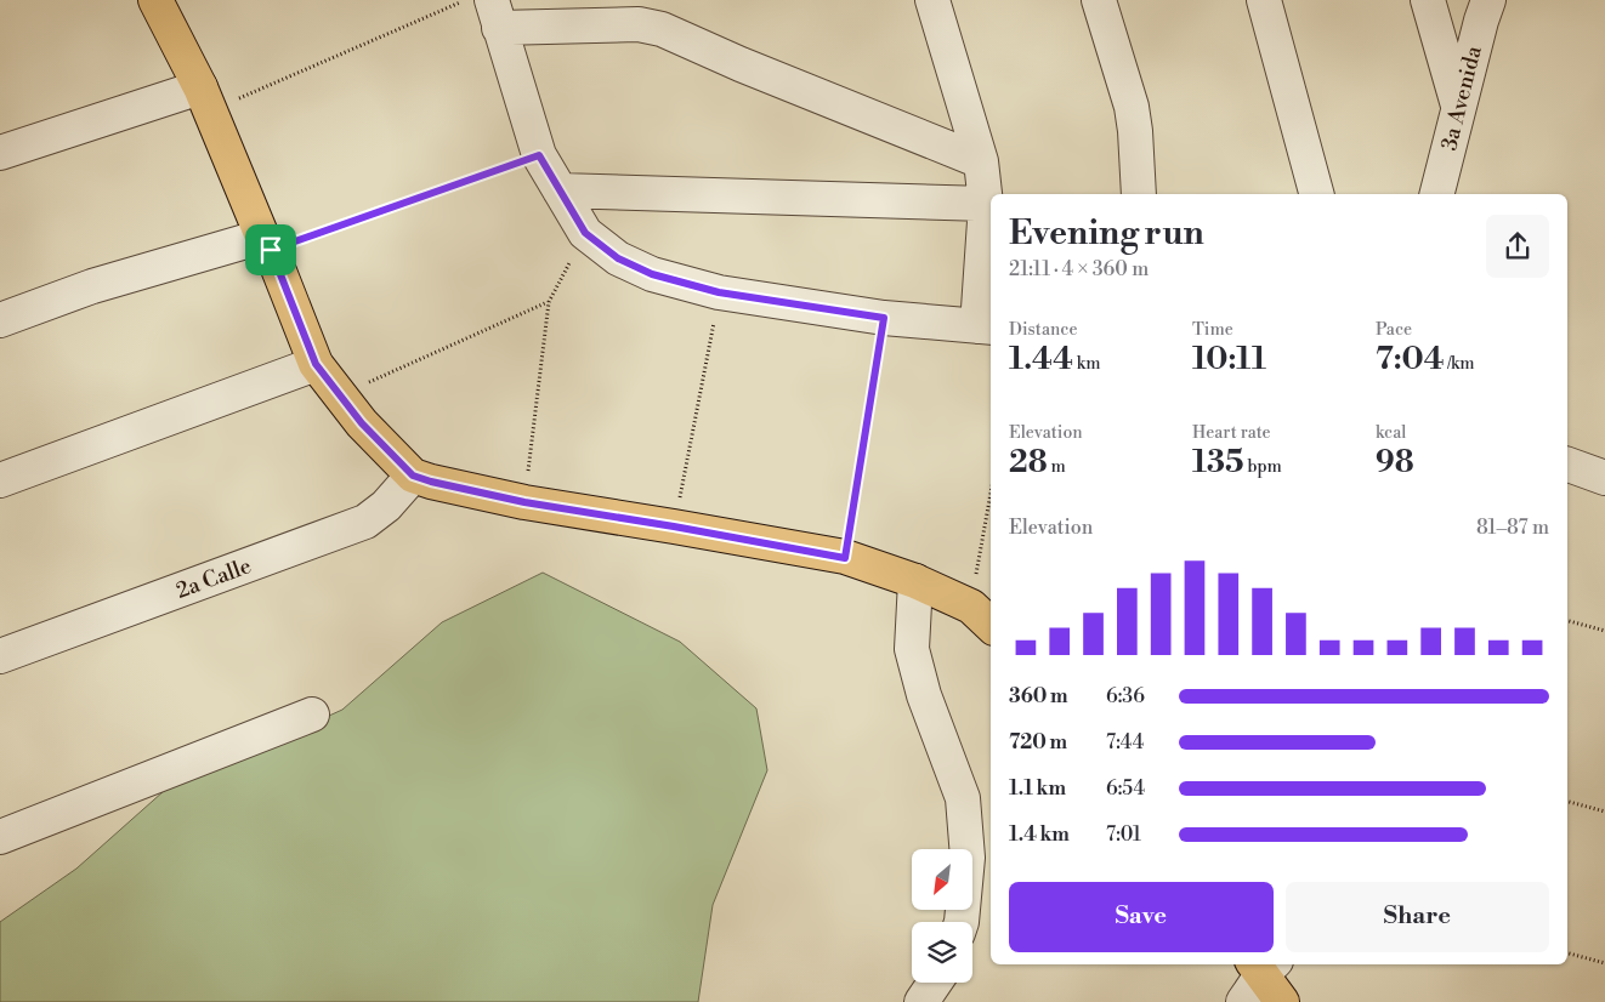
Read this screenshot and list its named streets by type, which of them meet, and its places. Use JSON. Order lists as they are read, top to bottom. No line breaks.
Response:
{"streets":{"street":["3a Avenida","2a Calle"]},"north":"bottom left","page":{"heading":["Evening run","21:11 · 4 × 360 m"],"stats":[["Distance","1.44 km"],["Time","10:11"],["Pace","7:04 /km"],["Elevation","28 m"],["Heart rate","135 bpm"],["kcal","98"]],"chart":["Elevation","81–87 m"],"list":[{"name":"360 m","note":"6:36"},{"name":"720 m","note":"7:44"},{"name":"1.1 km","note":"6:54"},{"name":"1.4 km","note":"7:01"}],"buttons":["Save","Share"]}}
